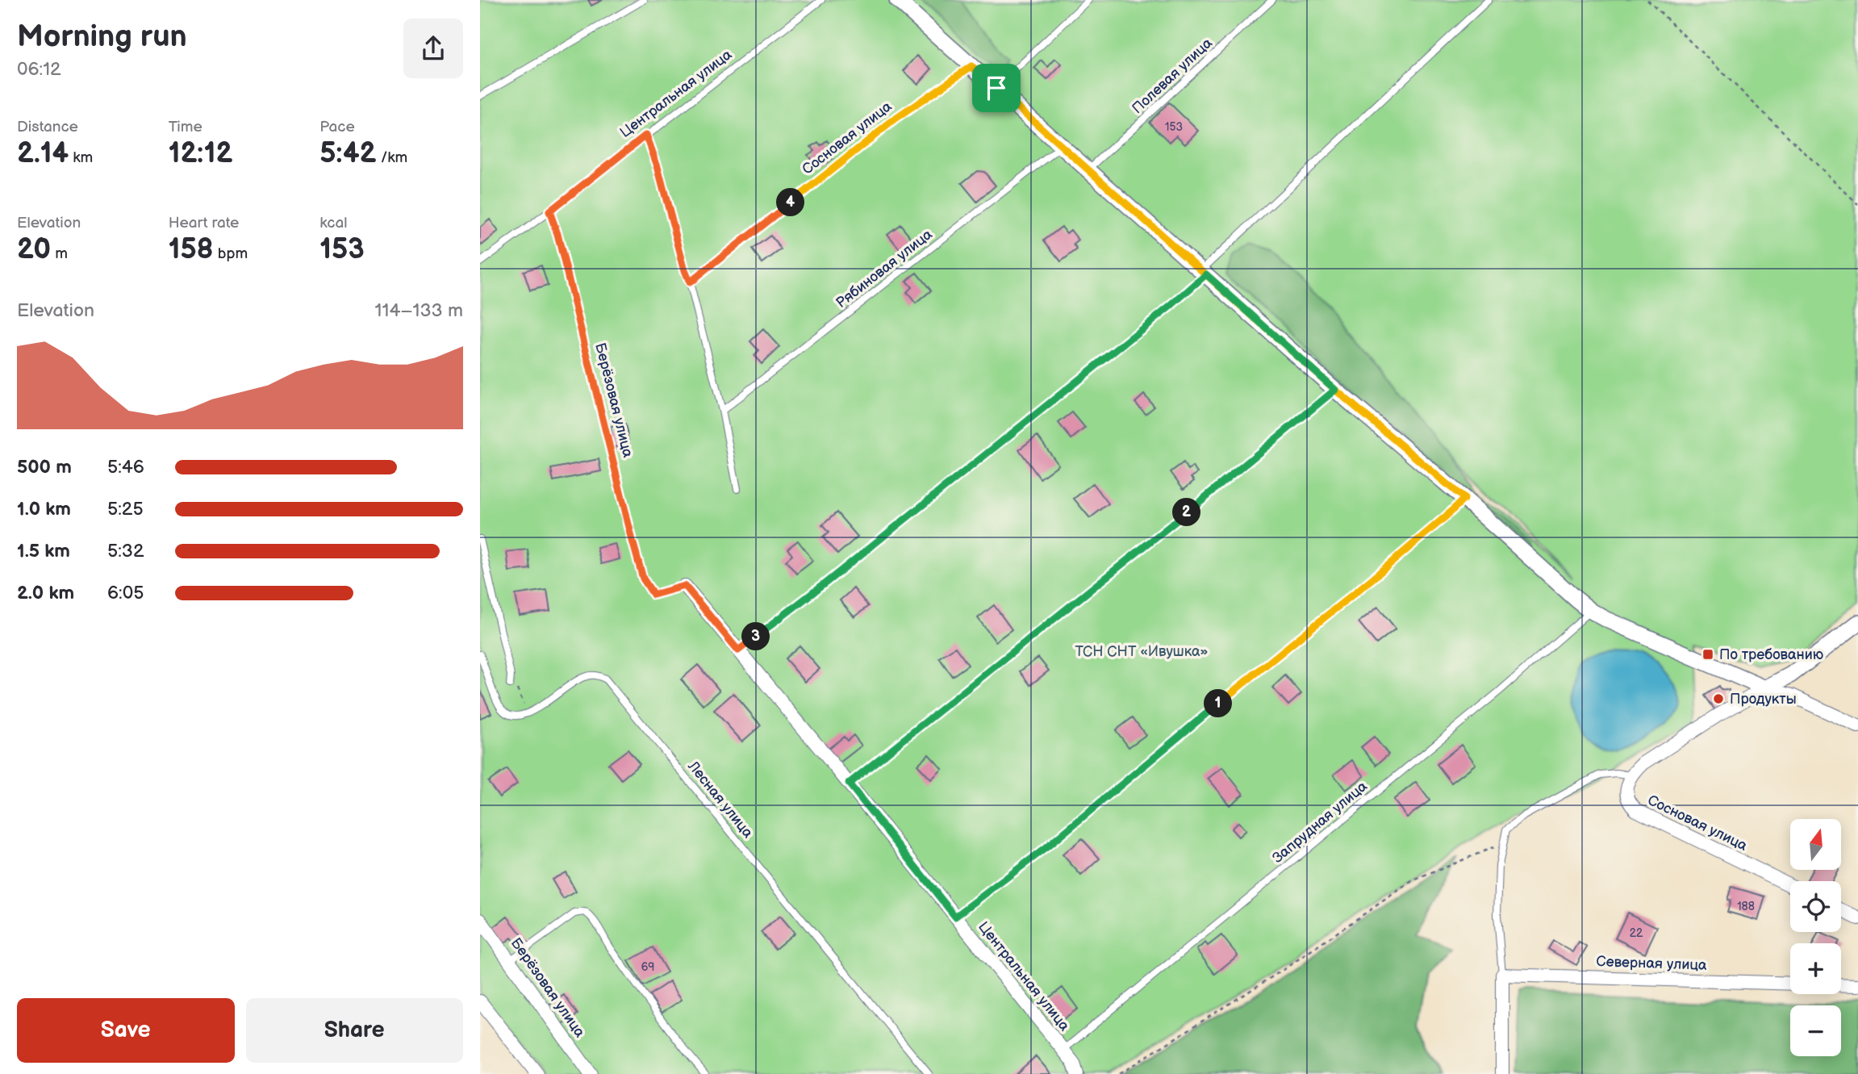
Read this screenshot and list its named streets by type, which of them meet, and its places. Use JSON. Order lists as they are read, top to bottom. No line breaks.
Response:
{"streets":{"street":["Центральная улица","Сосновая улица","Берёзовая улица","Северная улица"],"lane":["Полевая улица","Рябиновая улица","Лесная улица","Запрудная улица"]},"crossings":[["Центральная улица","Берёзовая улица"],["Центральная улица","Запрудная улица"]],"parks":["ТСН СНТ «Ивушка»"],"places":{"transit":["По требованию"],"other":["Продукты"]},"house_numbers":["153","188","22","69"],"north":"top","page":{"heading":["Morning run","06:12"],"stats":[["Distance","2.14 km"],["Time","12:12"],["Pace","5:42 /km"],["Elevation","20 m"],["Heart rate","158 bpm"],["kcal","153"]],"pins":["4","2","3","1"],"chart":["Elevation","114–133 m"],"list":[{"name":"500 m","note":"5:46"},{"name":"1.0 km","note":"5:25"},{"name":"1.5 km","note":"5:32"},{"name":"2.0 km","note":"6:05"}],"map_buttons":["+","−"],"buttons":["Save","Share"]}}
